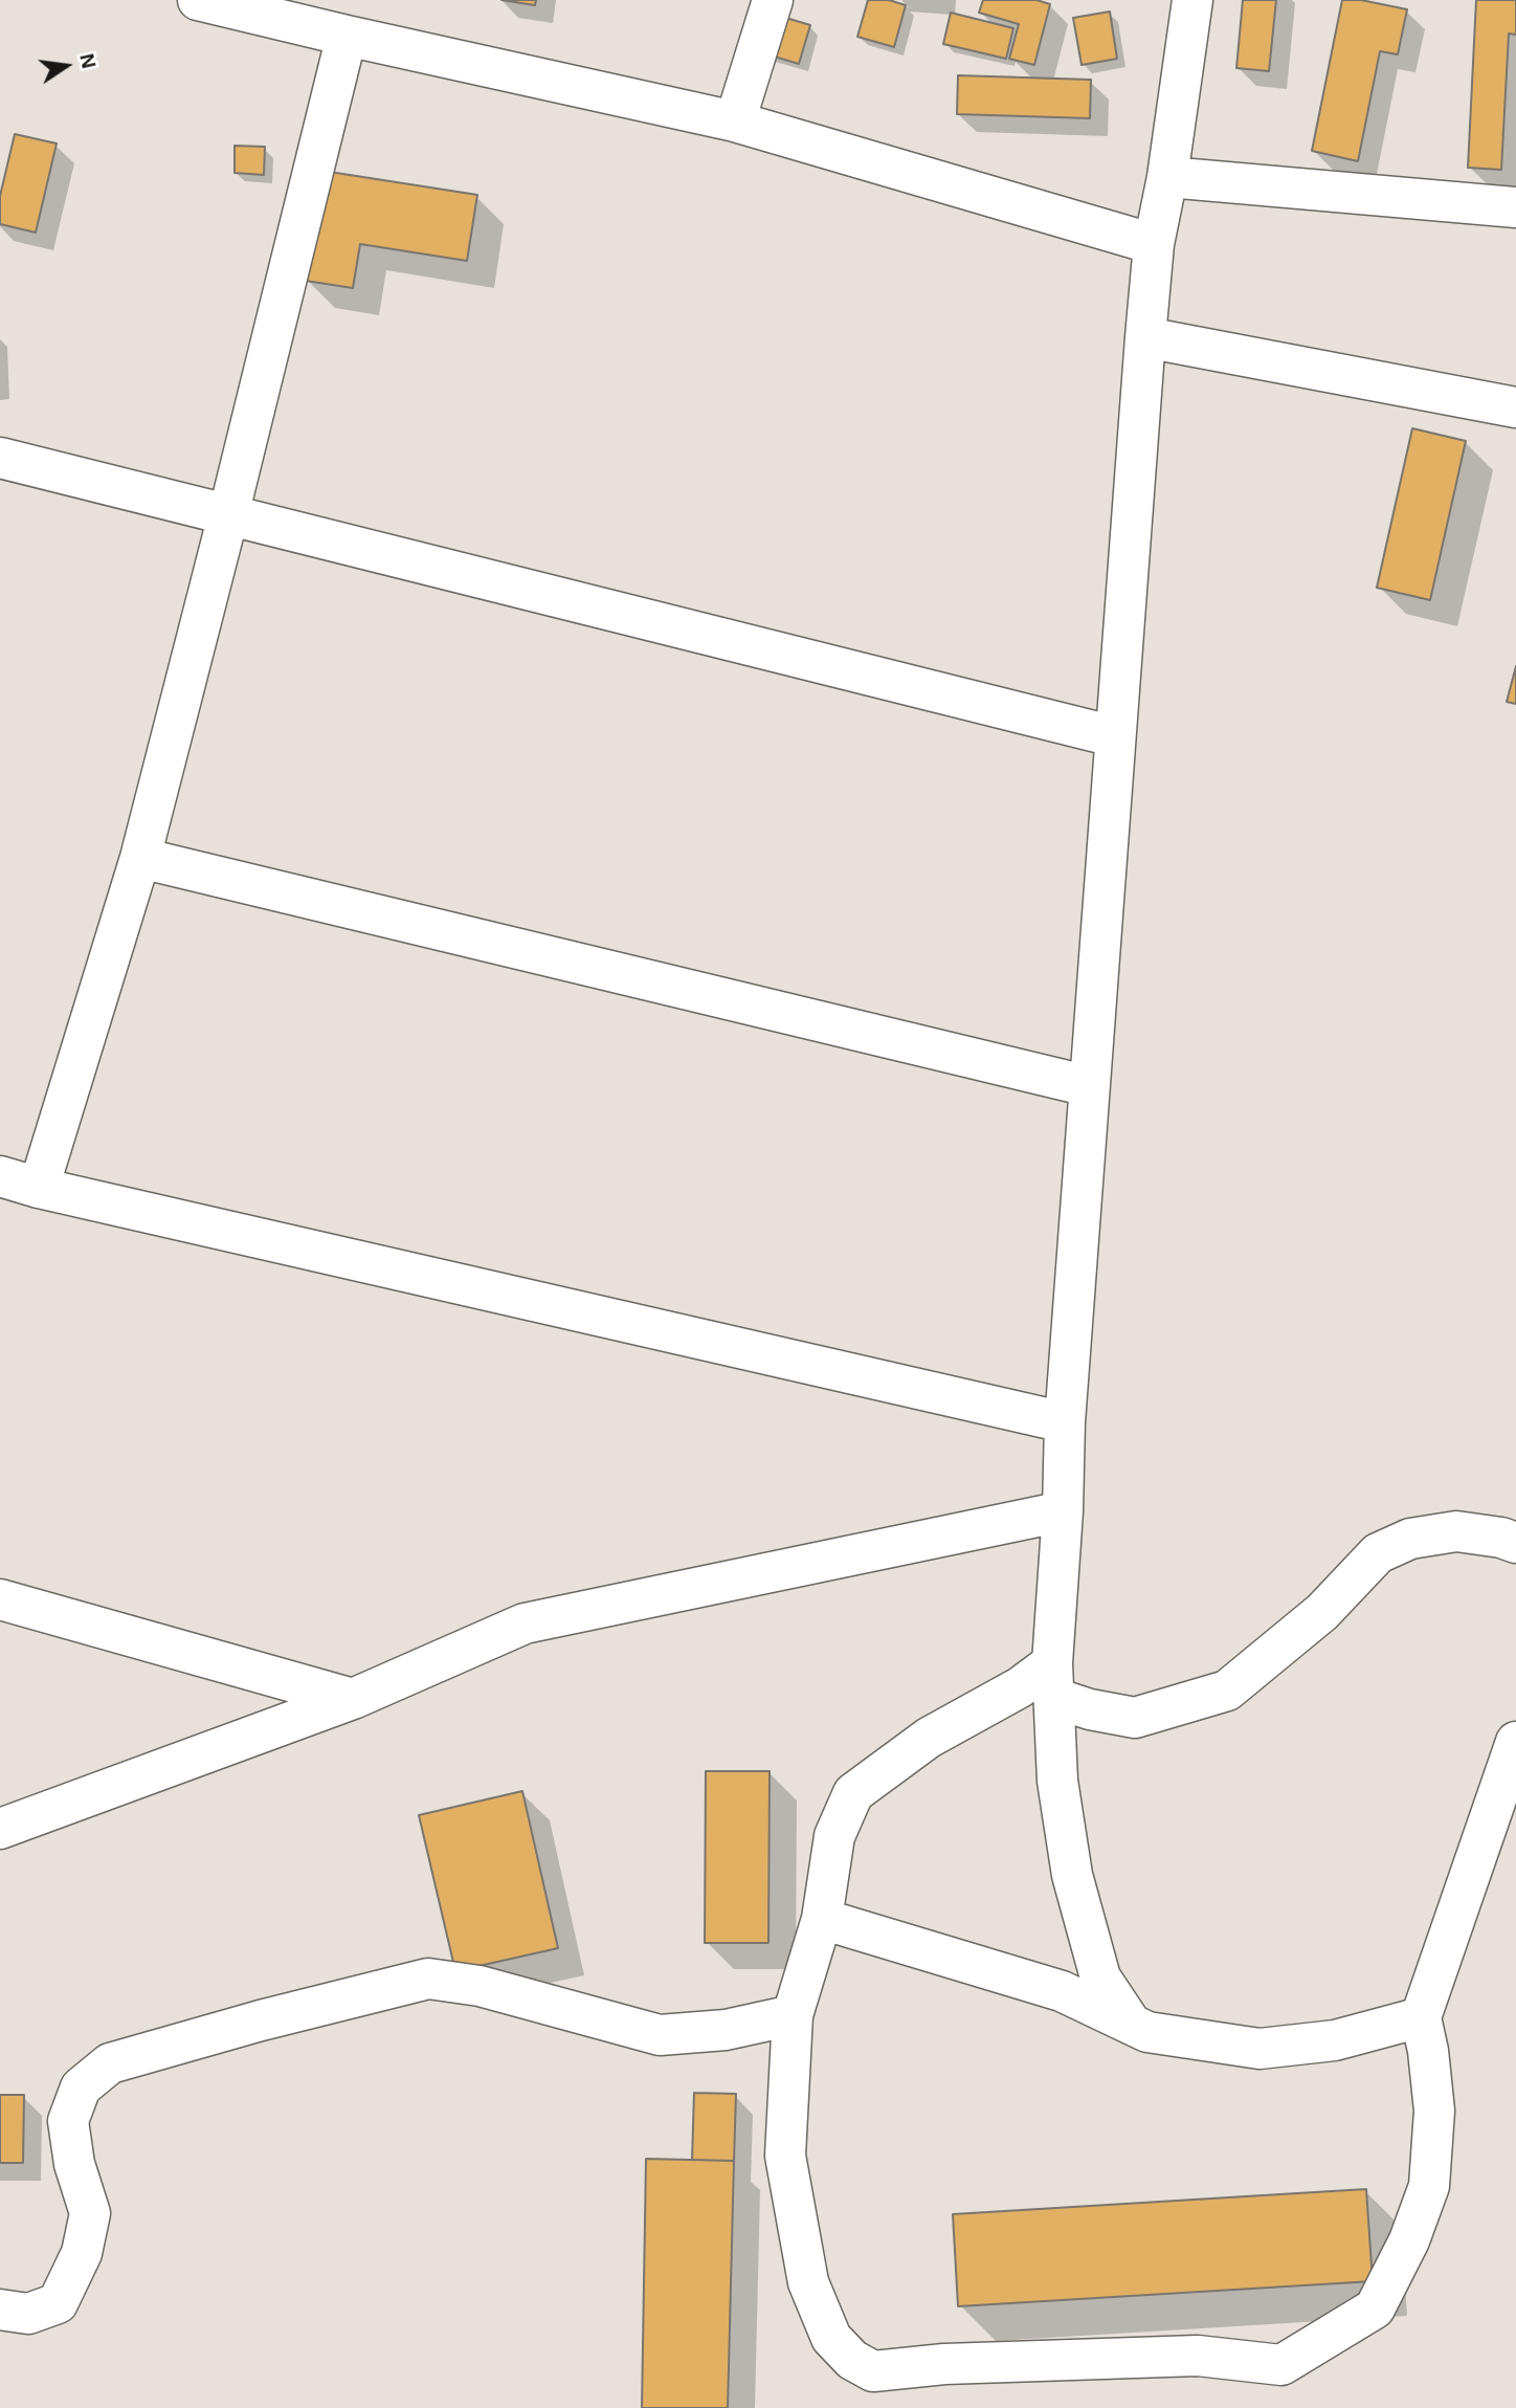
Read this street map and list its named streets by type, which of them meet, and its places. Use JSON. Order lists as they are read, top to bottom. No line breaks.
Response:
{"north":"right"}
